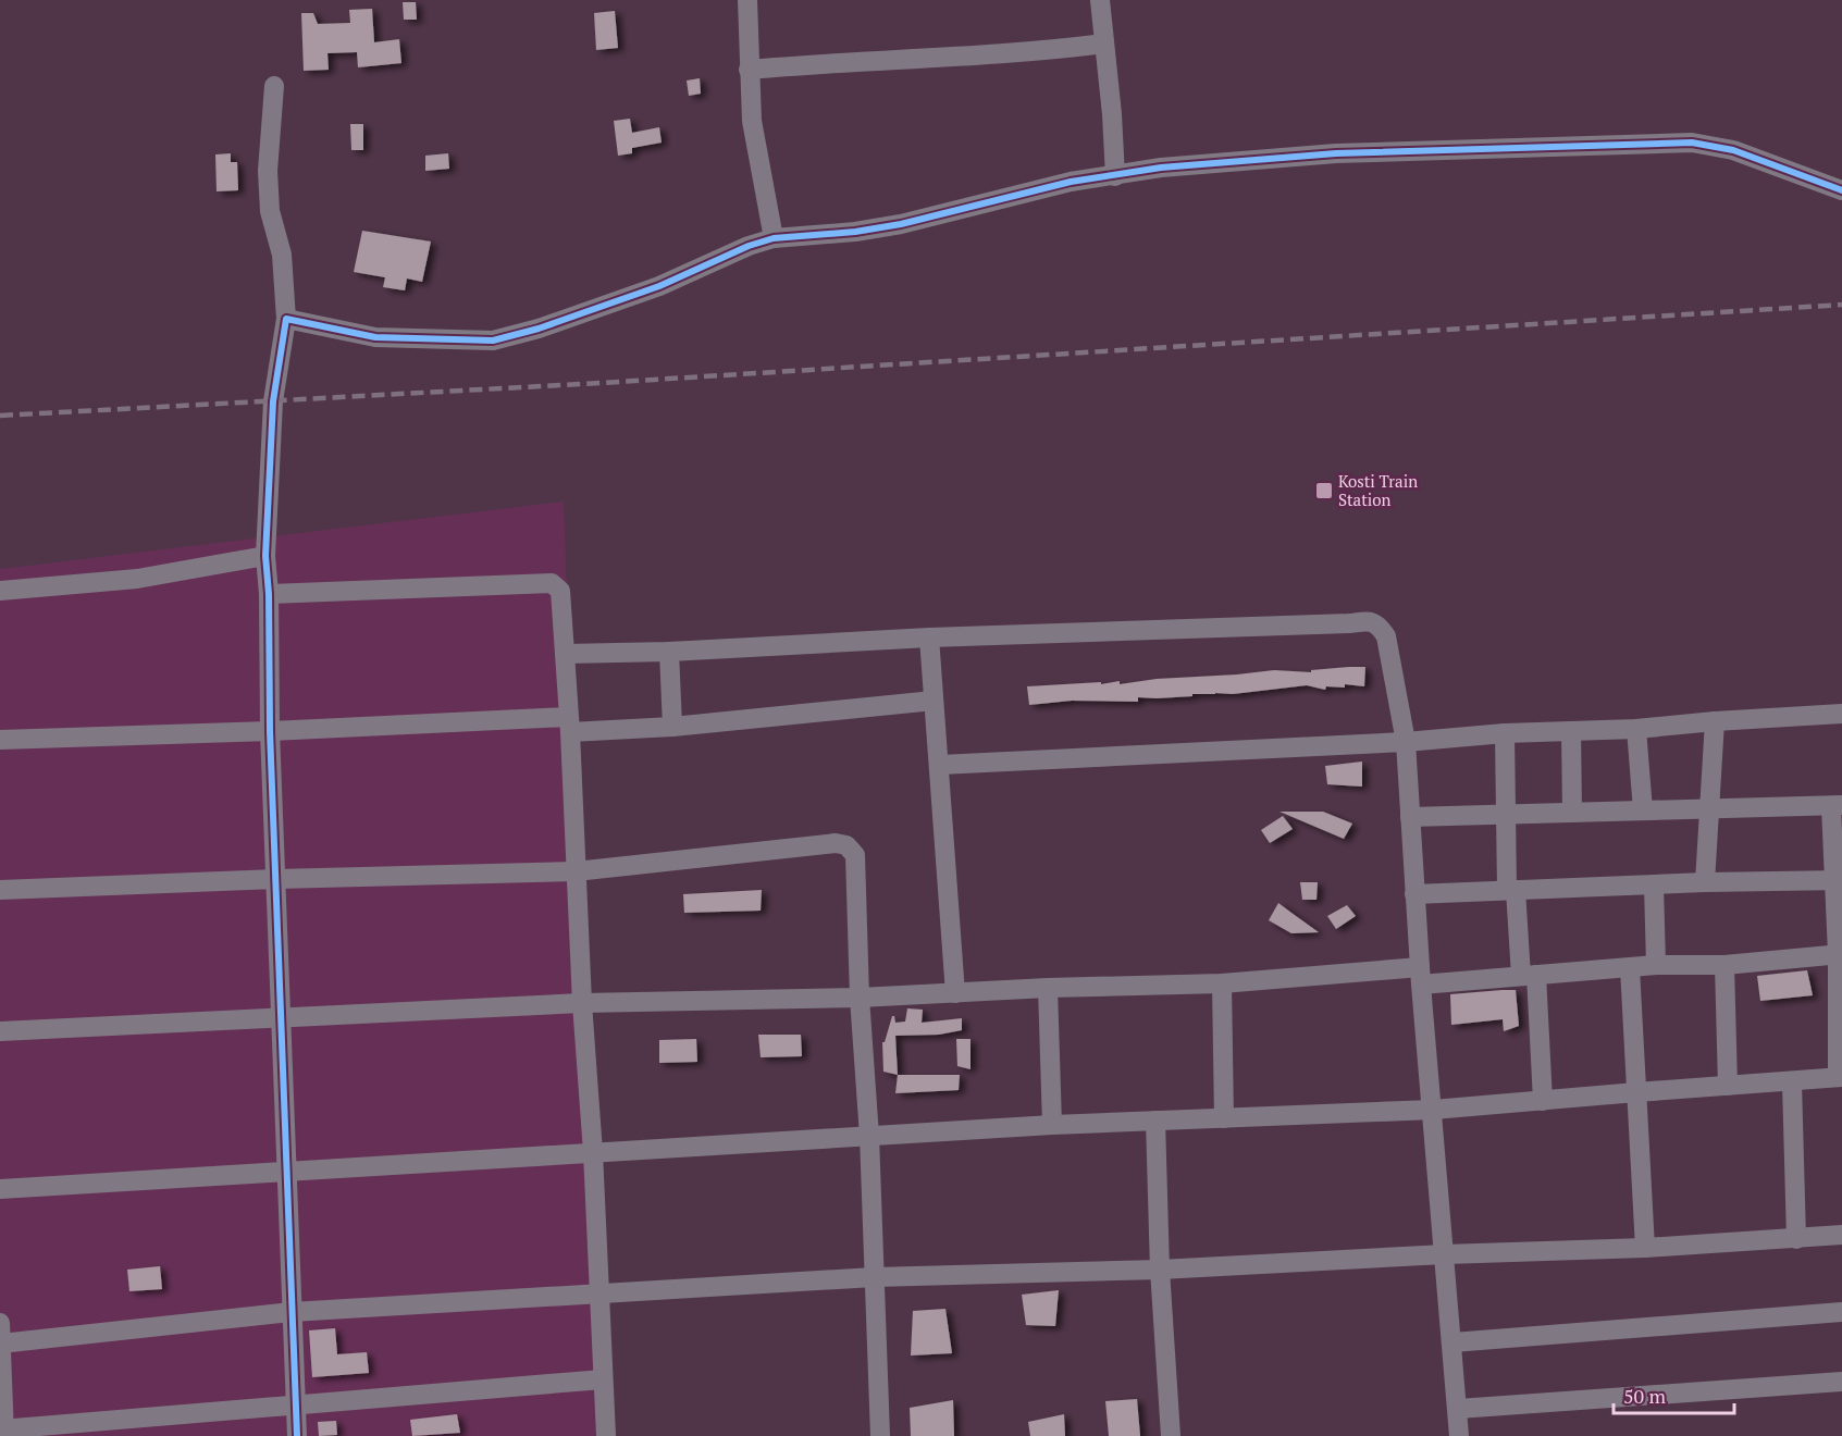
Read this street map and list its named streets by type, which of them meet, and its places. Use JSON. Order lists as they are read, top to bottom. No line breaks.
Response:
{"places":{"transit":["Kosti Train Station"]},"scale_bar":"50 m"}
